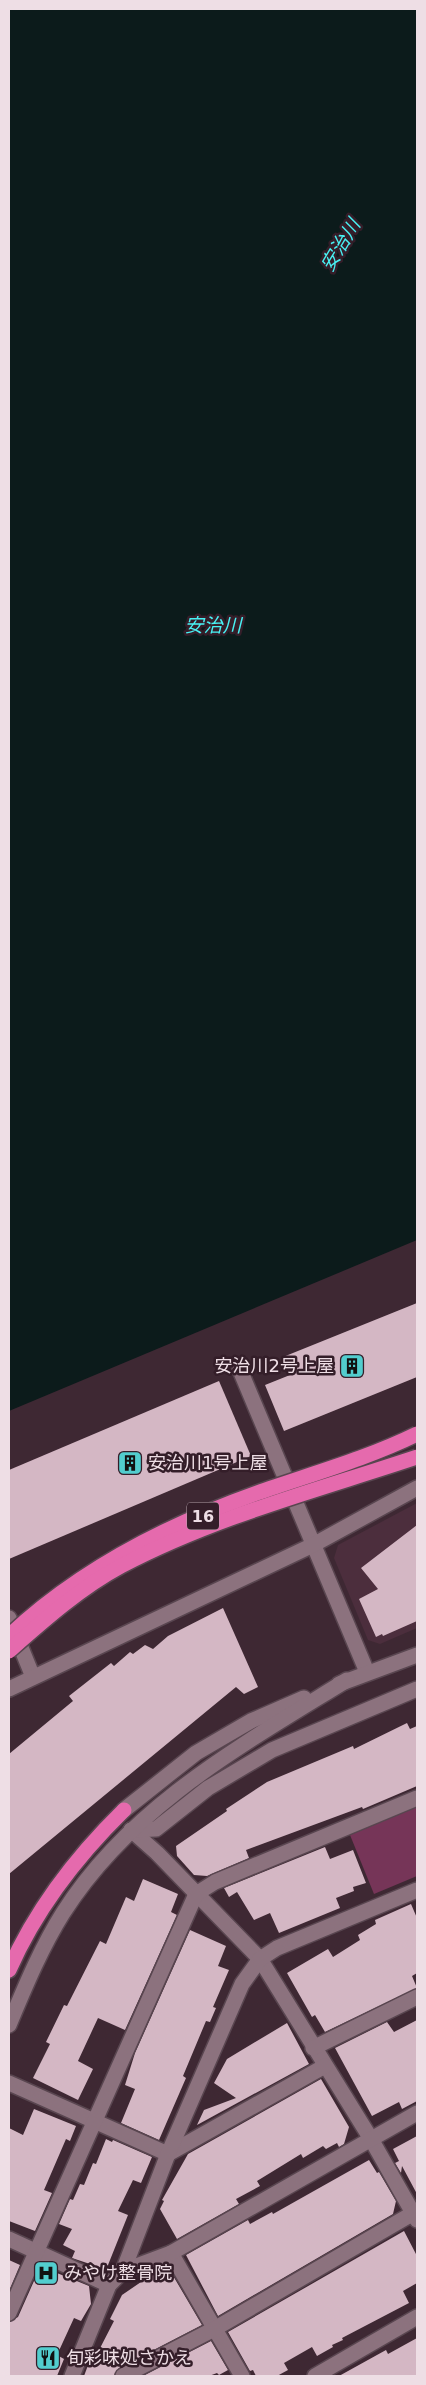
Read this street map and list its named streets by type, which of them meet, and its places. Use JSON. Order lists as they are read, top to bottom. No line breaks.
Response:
{"streets":{"highway":["16"]},"water":["安治川"],"places":{"building":["安治川2号上屋","安治川1号上屋"],"hospital":["みやけ整骨院"],"restaurant":["旬彩味処さかえ"]}}
